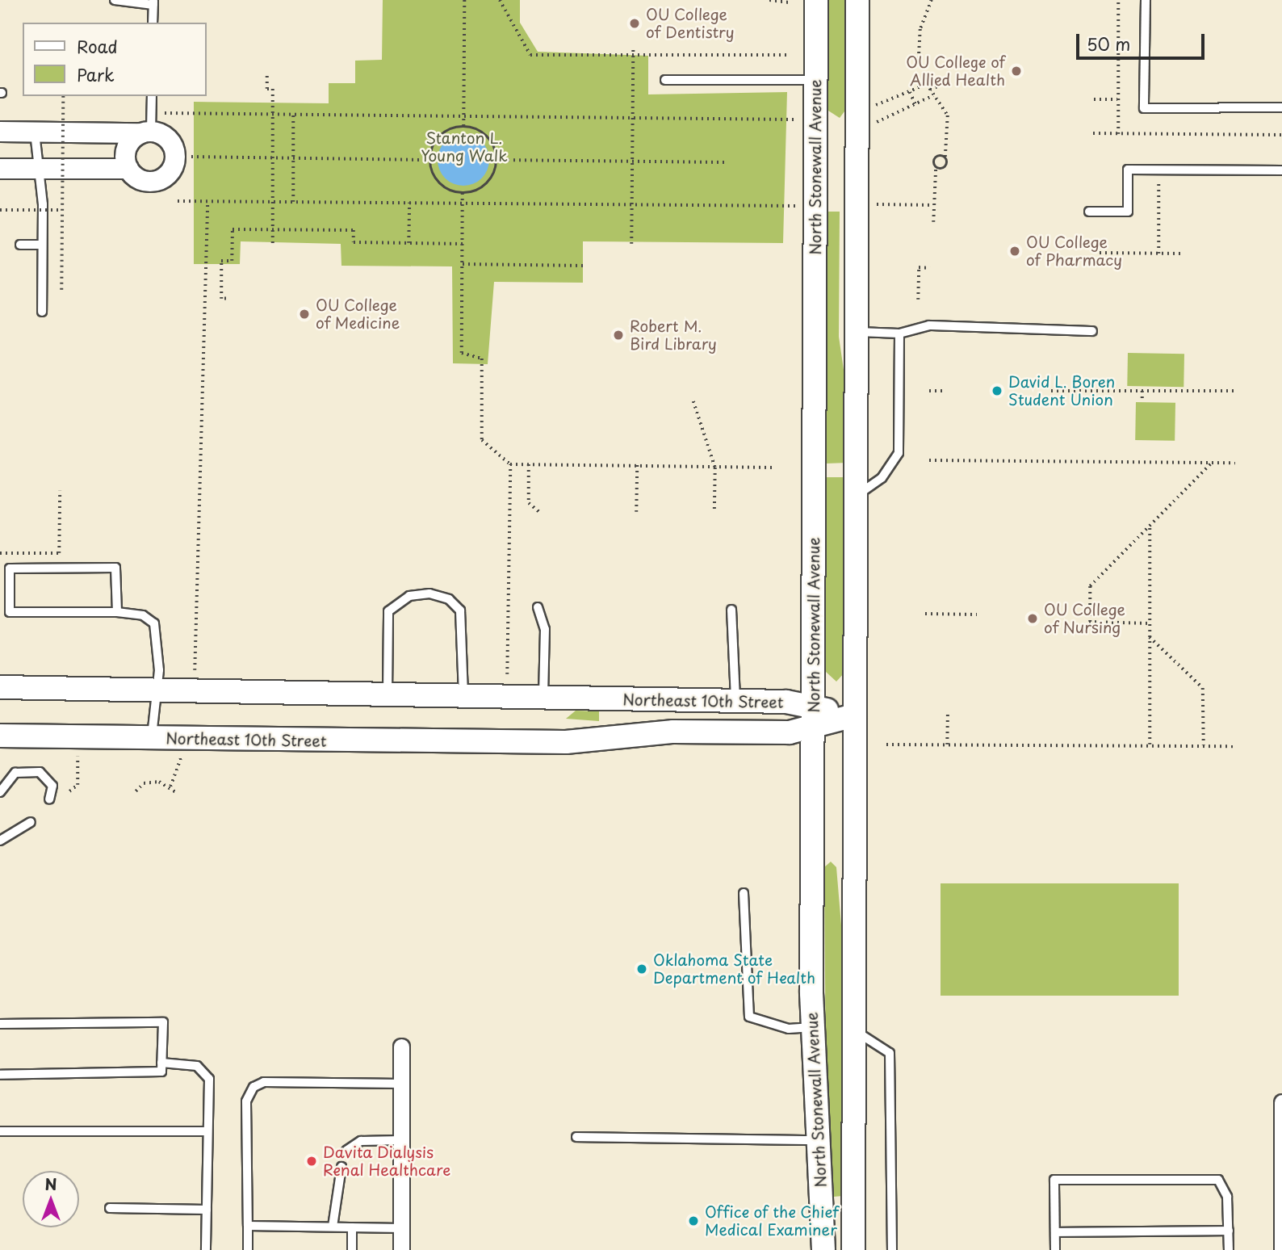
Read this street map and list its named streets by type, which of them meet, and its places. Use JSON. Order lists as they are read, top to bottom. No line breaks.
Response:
{"streets":{"main road":["North Stonewall Avenue","Northeast 10th Street"]},"crossings":[["North Stonewall Avenue","Northeast 10th Street"]],"parks":["Stanton L. Young Walk"],"places":["OU College of Dentistry","OU College of Allied Health","OU College of Pharmacy","OU College of Medicine","Robert M. Bird Library","David L. Boren Student Union","OU College of Nursing","Oklahoma State Department of Health","Davita Dialysis Renal Healthcare","Office of the Chief Medical Examiner"],"legend":["Road","Park"],"scale_bar":"50 m","north":"top"}
